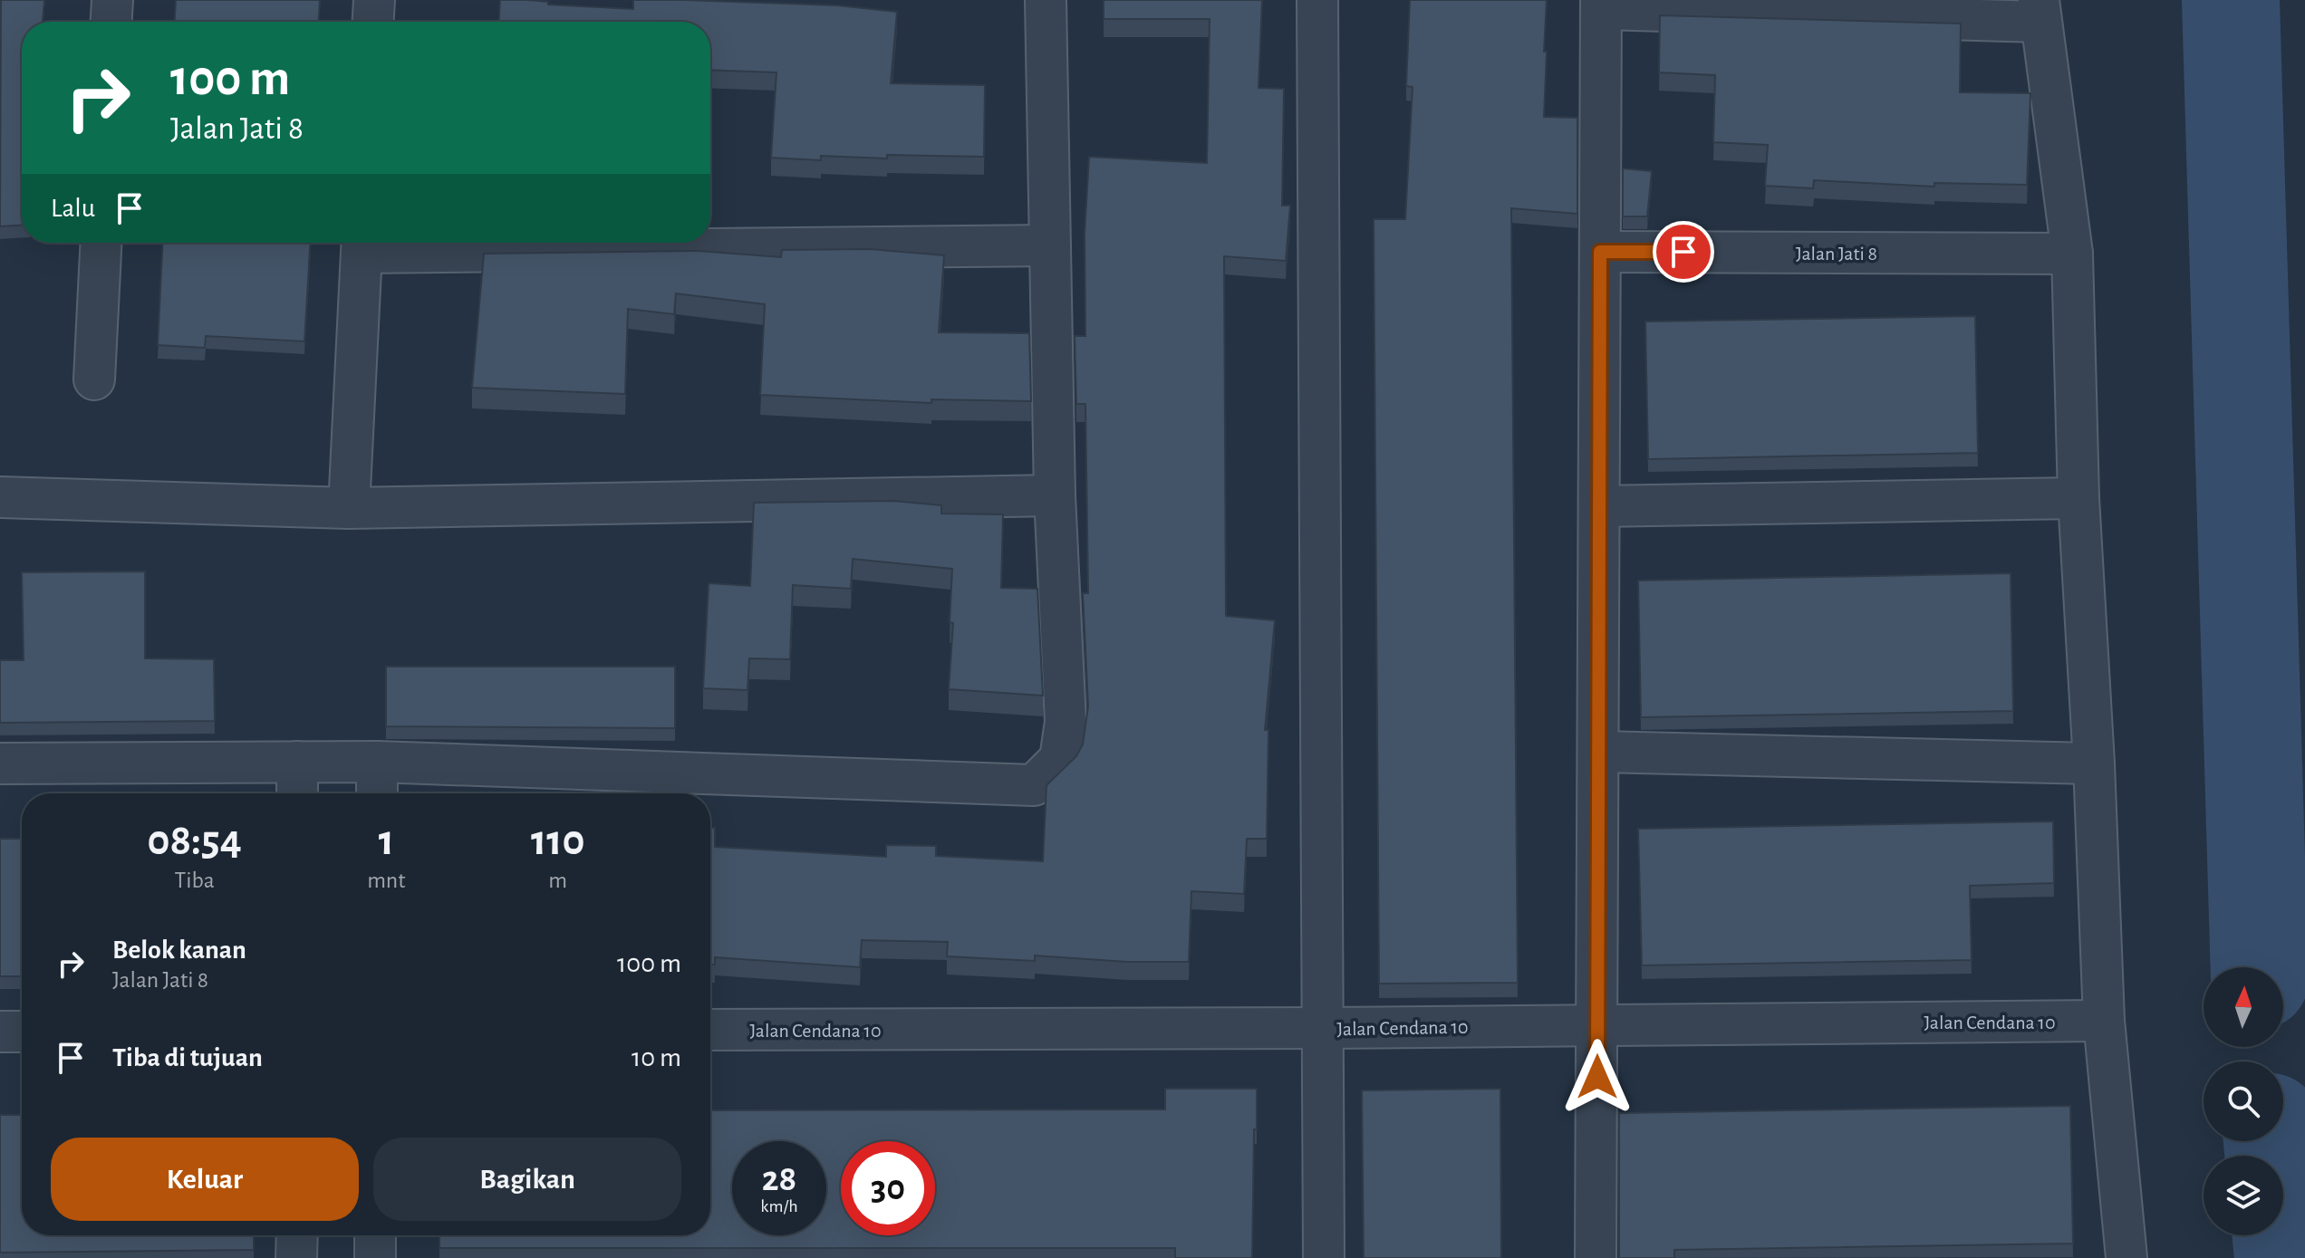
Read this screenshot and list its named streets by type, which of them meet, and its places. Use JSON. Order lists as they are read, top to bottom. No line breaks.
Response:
{"streets":{"street":["Jalan Jati 8","Jalan Cendana 10"]},"north":"top","page":{"turn":["100 m","Jalan Jati 8"],"then":"Lalu","eta":["08:54","Tiba","1","mnt","110","m"],"list":[{"name":"Belok kanan","note":"Jalan Jati 8","value":"100 m"},{"name":"Tiba di tujuan","value":"10 m"}],"buttons":["Keluar","Bagikan"],"speed":"28 km/h","limit":"30"}}
